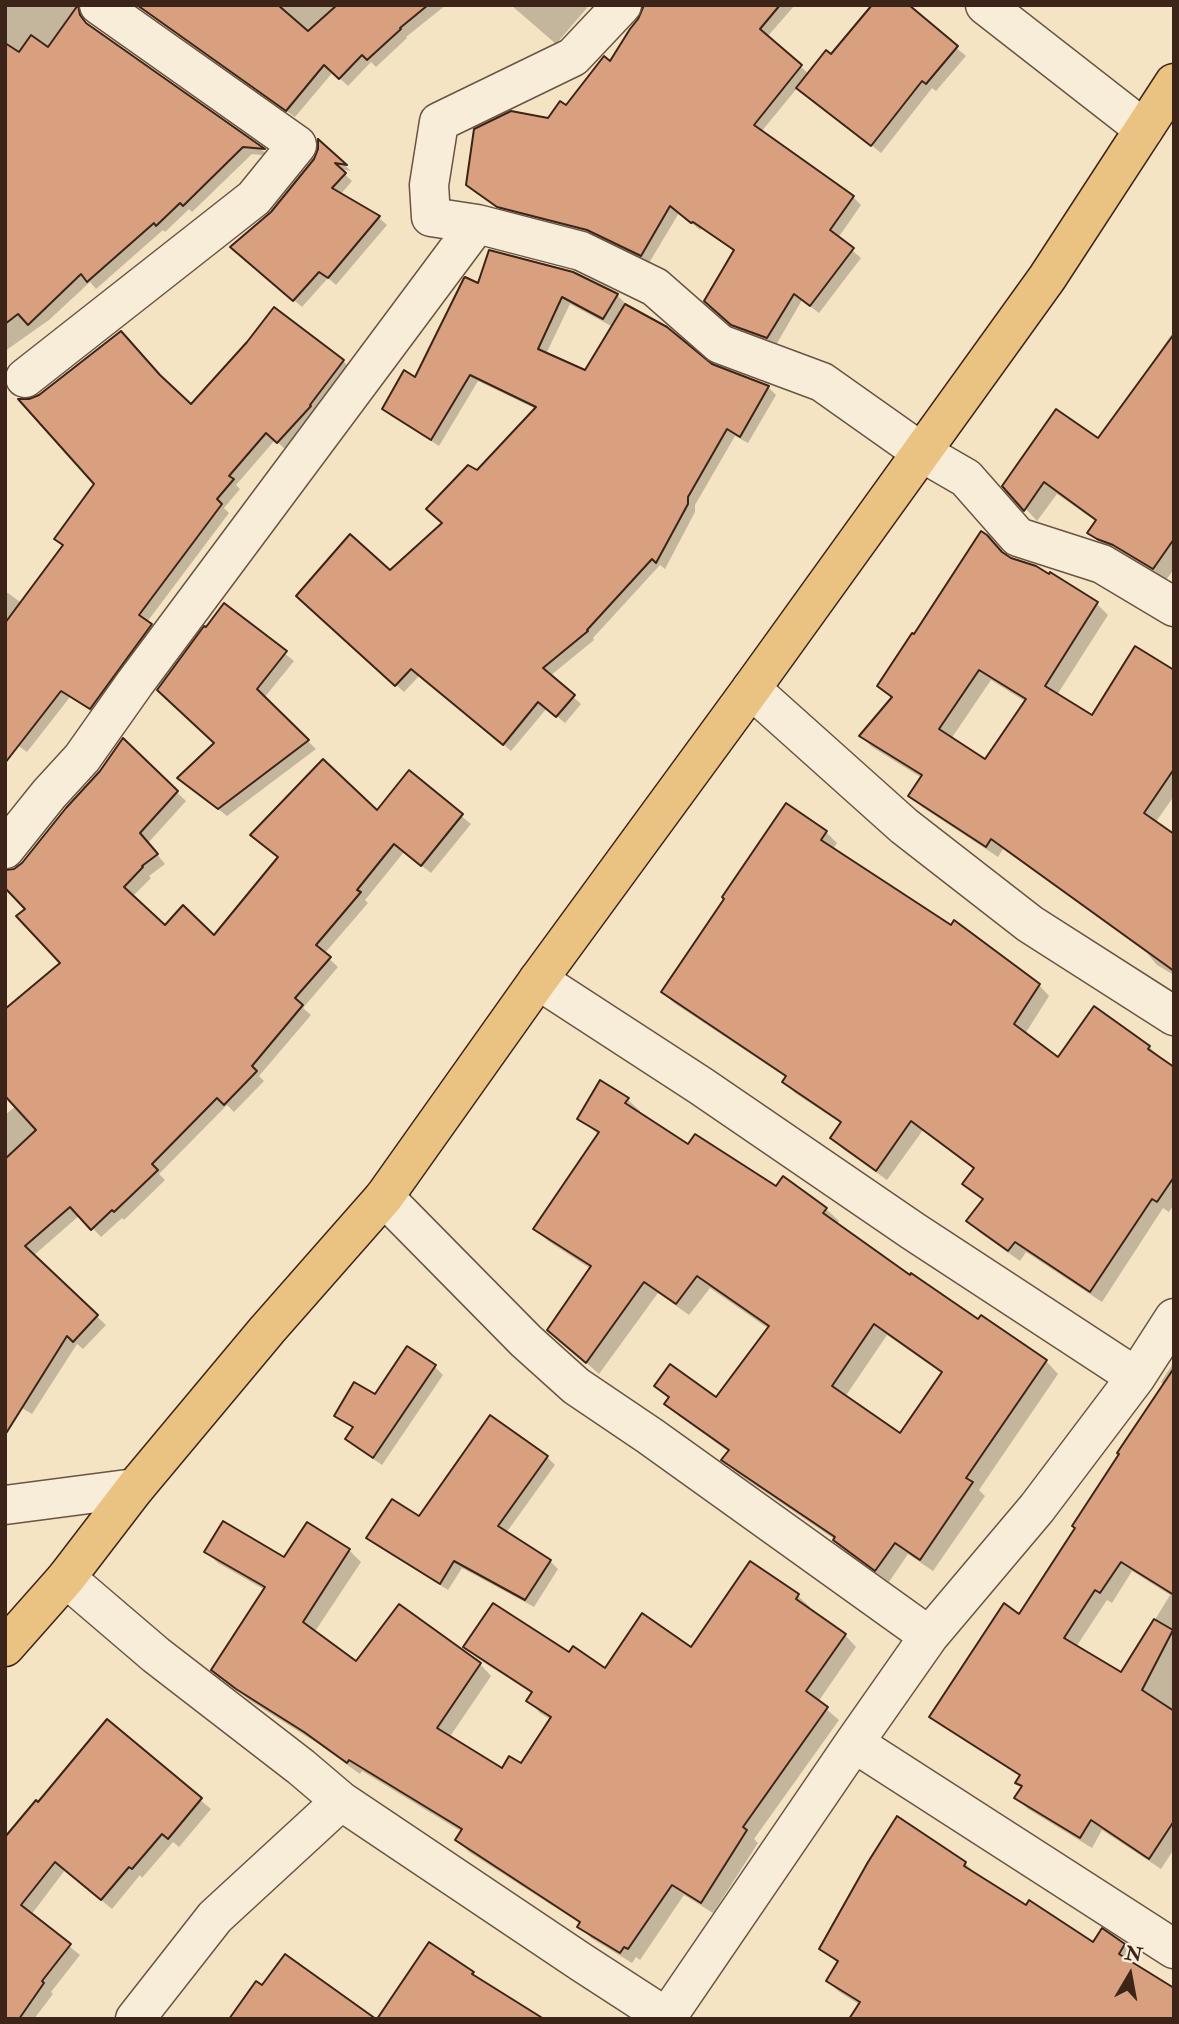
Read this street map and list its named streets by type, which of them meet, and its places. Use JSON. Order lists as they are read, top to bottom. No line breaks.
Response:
{"north":"top"}
